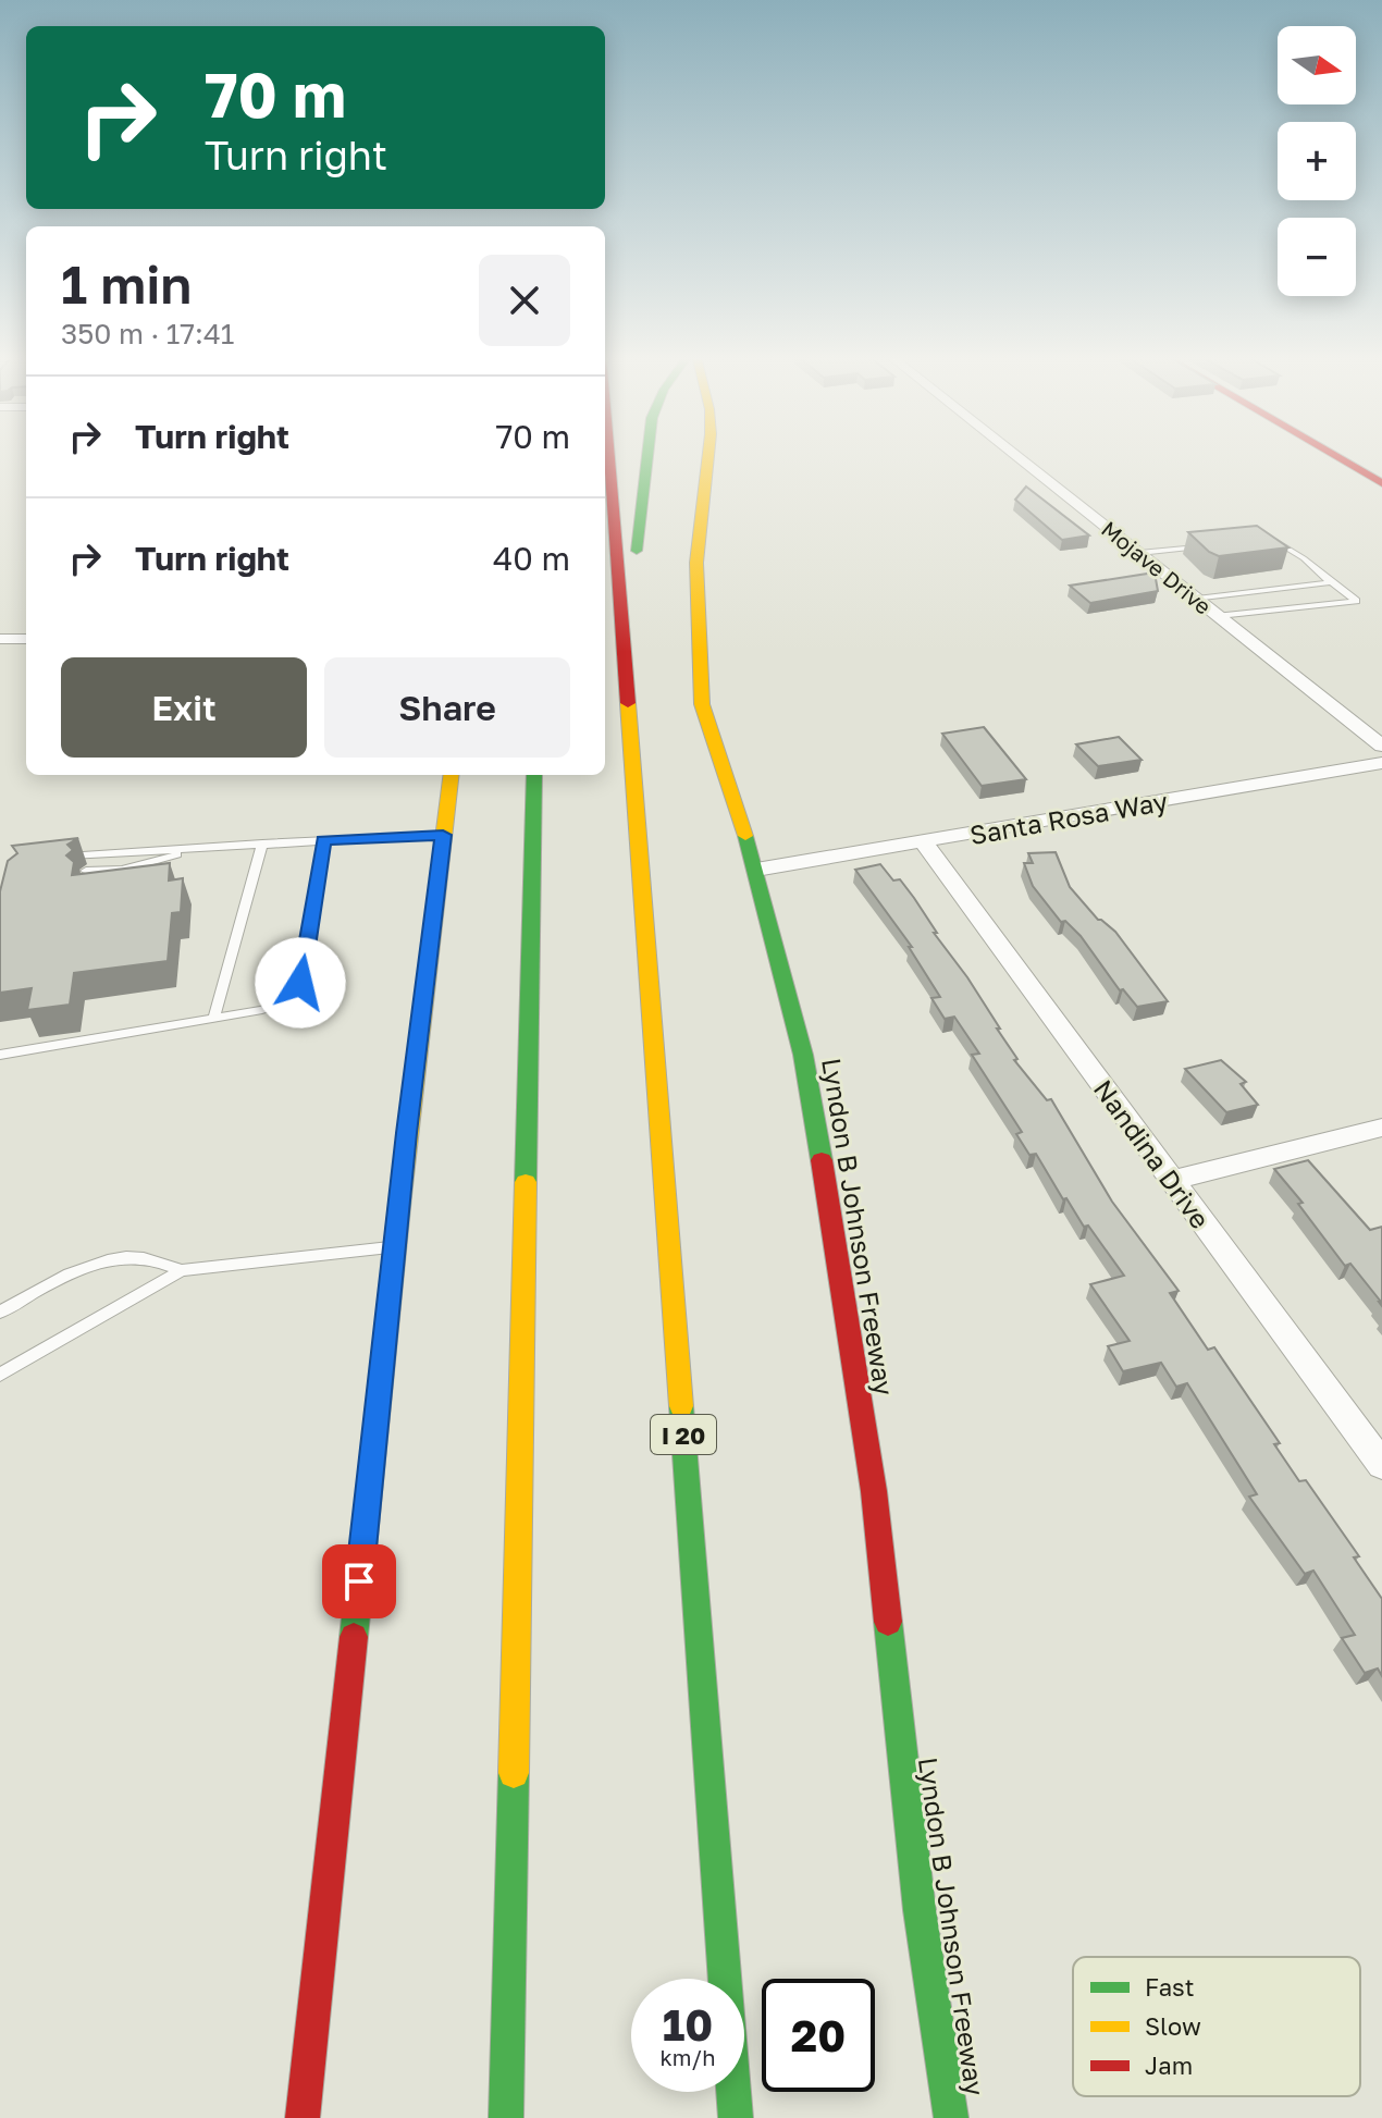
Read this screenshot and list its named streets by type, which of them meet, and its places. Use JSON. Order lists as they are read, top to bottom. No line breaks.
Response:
{"streets":{"main road":["Lyndon B Johnson Freeway","I 20"],"street":["Mojave Drive","Santa Rosa Way","Nandina Drive"]},"crossings":[["Santa Rosa Way","Nandina Drive"],["Santa Rosa Way","Lyndon B Johnson Freeway"]],"legend":["Fast","Slow","Jam"],"north":"right","page":{"map_buttons":["+","−"],"turn":["70 m","Turn right"],"heading":["1 min","350 m · 17:41"],"list":[{"name":"Turn right","value":"70 m"},{"name":"Turn right","value":"40 m"}],"buttons":["Exit","Share"],"speed":"10 km/h","limit":"20"}}
